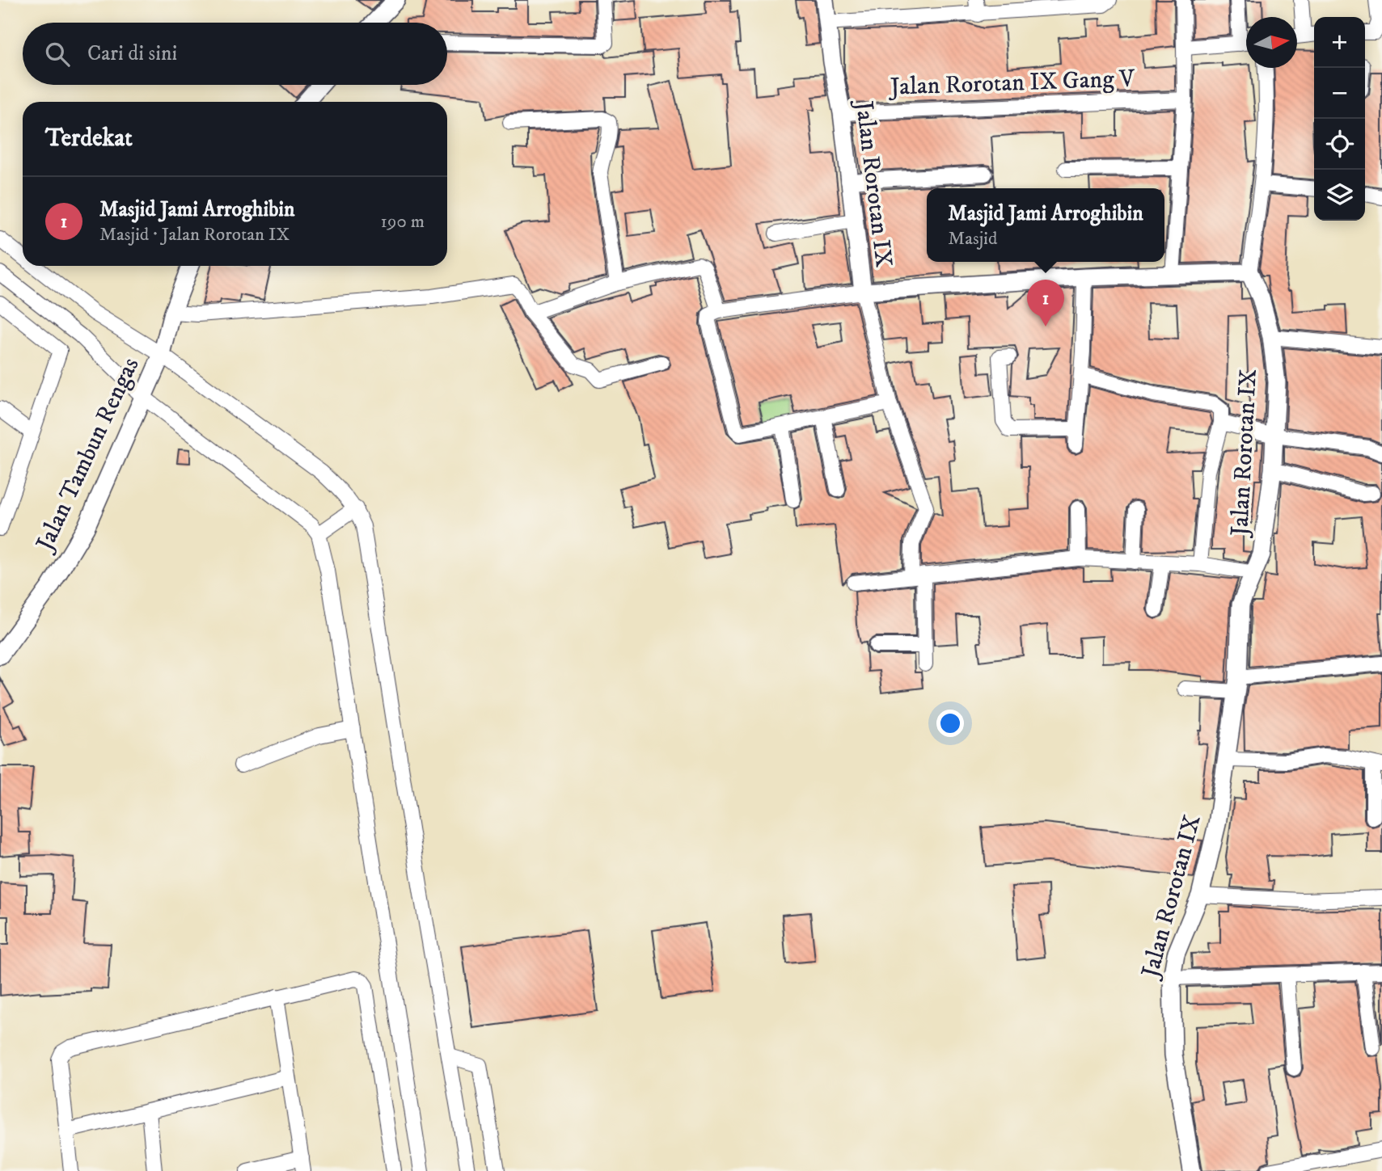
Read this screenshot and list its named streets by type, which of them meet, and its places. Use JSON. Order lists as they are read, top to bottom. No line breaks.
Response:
{"streets":{"street":["Jalan Rorotan IX Gang V","Jalan Rorotan IX","Jalan Tambun Rengas"]},"crossings":[["Jalan Rorotan IX Gang V","Jalan Rorotan IX"]],"north":"right","page":{"map_buttons":["+","−"],"search":"Cari di sini","heading":"Terdekat","list":[{"mark":"1","name":"Masjid Jami Arroghibin","note":"Masjid · Jalan Rorotan IX","value":"190 m"}],"popup":["Masjid Jami Arroghibin","Masjid"],"pins":"1"}}
